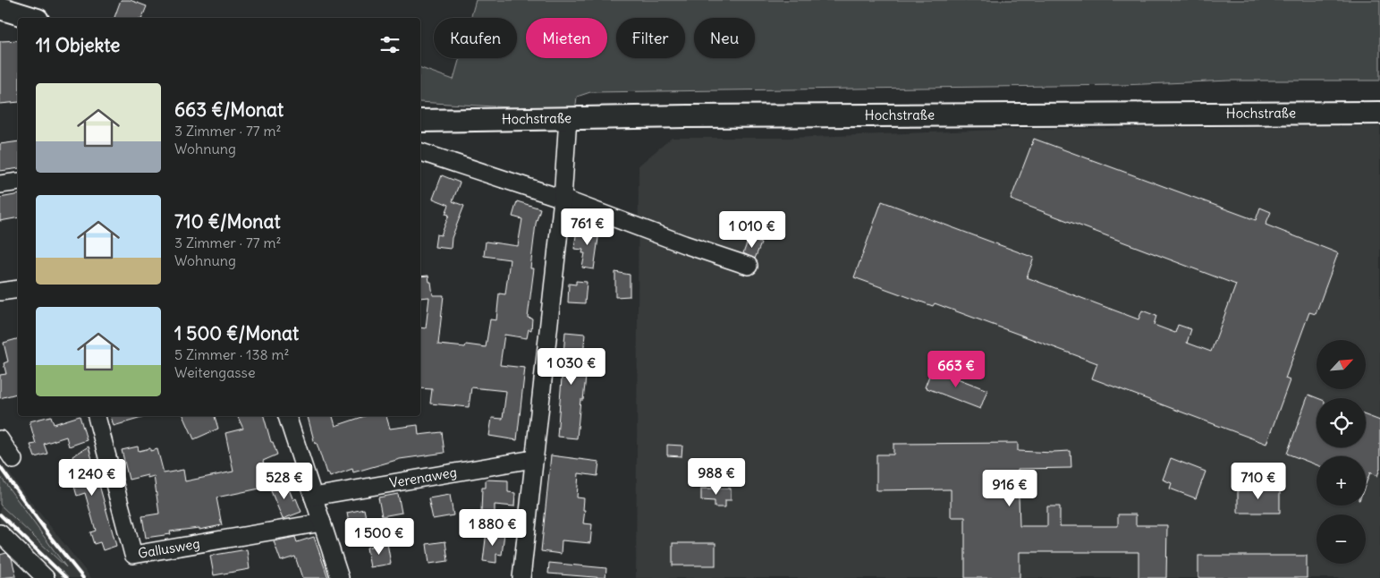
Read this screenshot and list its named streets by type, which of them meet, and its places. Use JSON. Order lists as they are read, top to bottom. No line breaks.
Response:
{"streets":{"street":["Hochstraße","Verenaweg","Gallusweg"]},"north":"top right","page":{"chip":["Kaufen","Mieten","Filter","Neu"],"heading":"11 Objekte","list":[{"name":"663 €/Monat","note":"3 Zimmer · 77 m² · Wohnung"},{"name":"710 €/Monat","note":"3 Zimmer · 77 m² · Wohnung"},{"name":"1 500 €/Monat","note":"5 Zimmer · 138 m² · Weitengasse"}],"price":["761 €","1 010 €","1 030 €","663 €","988 €","1 240 €","528 €","710 €","916 €","1 880 €","1 500 €"],"map_buttons":["+","−"]}}
